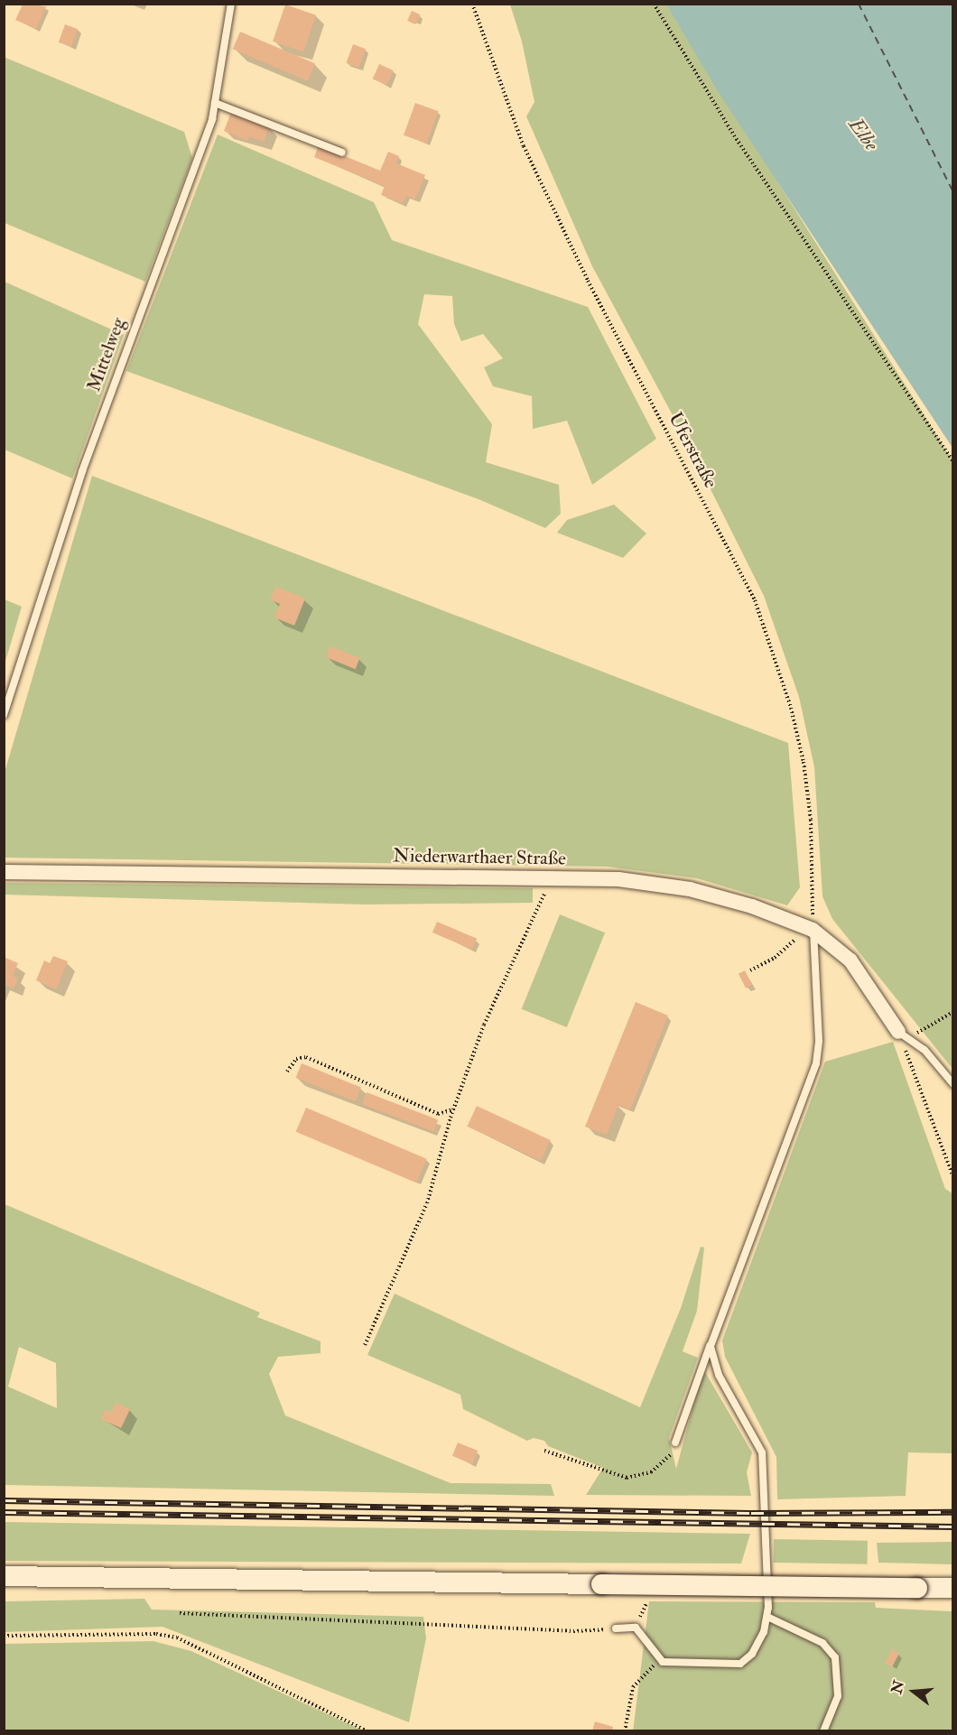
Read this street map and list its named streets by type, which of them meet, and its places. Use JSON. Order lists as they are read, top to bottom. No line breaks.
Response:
{"streets":{"street":["Niederwarthaer Straße"],"lane":["Mittelweg"],"path":["Uferstraße"]},"crossings":[["Uferstraße","Niederwarthaer Straße"]],"water":["Elbe"],"north":"left"}
